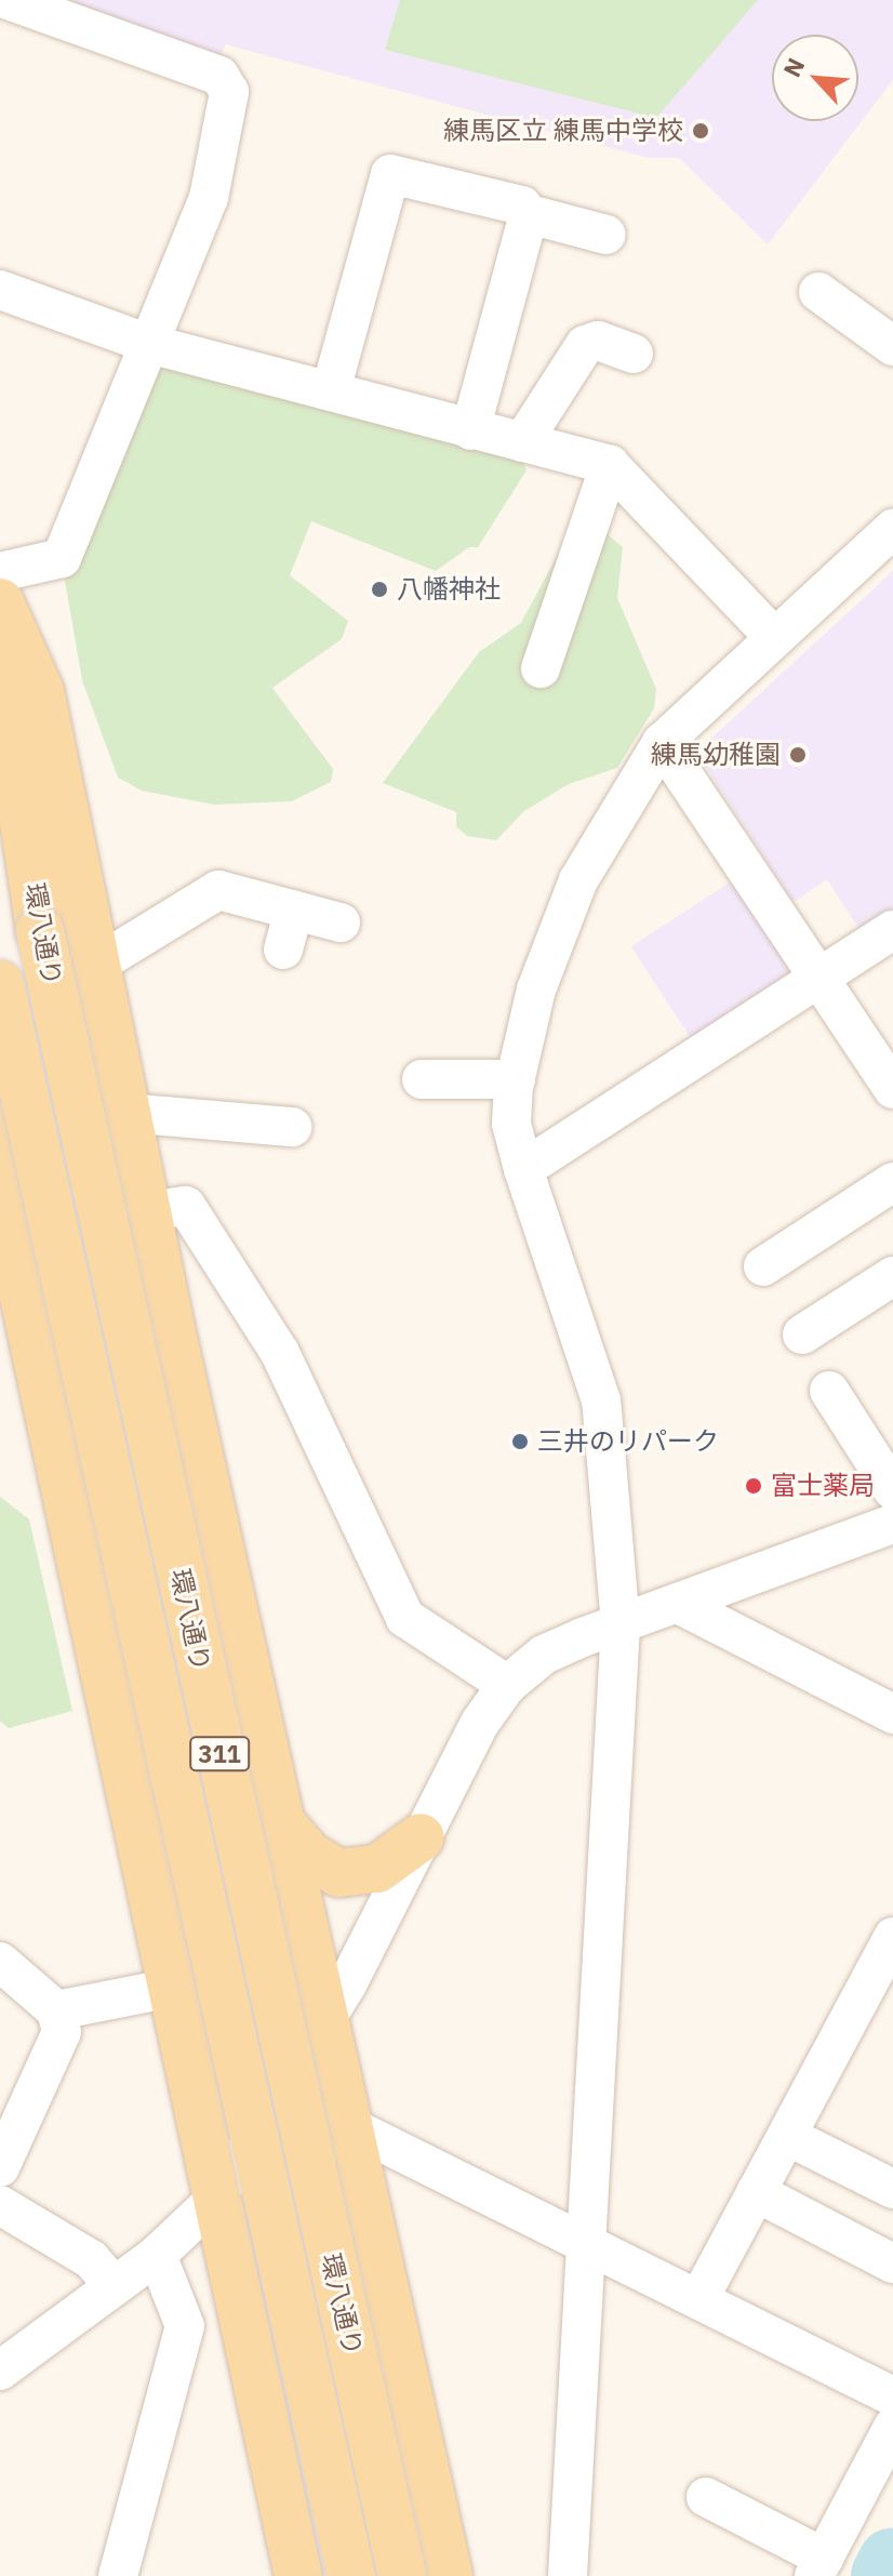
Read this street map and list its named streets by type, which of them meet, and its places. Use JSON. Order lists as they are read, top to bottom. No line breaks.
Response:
{"streets":{"main road":["環八通り","311"]},"places":["練馬区立 練馬中学校","八幡神社","練馬幼稚園","三井のリパーク","富士薬局"],"north":"top left"}
